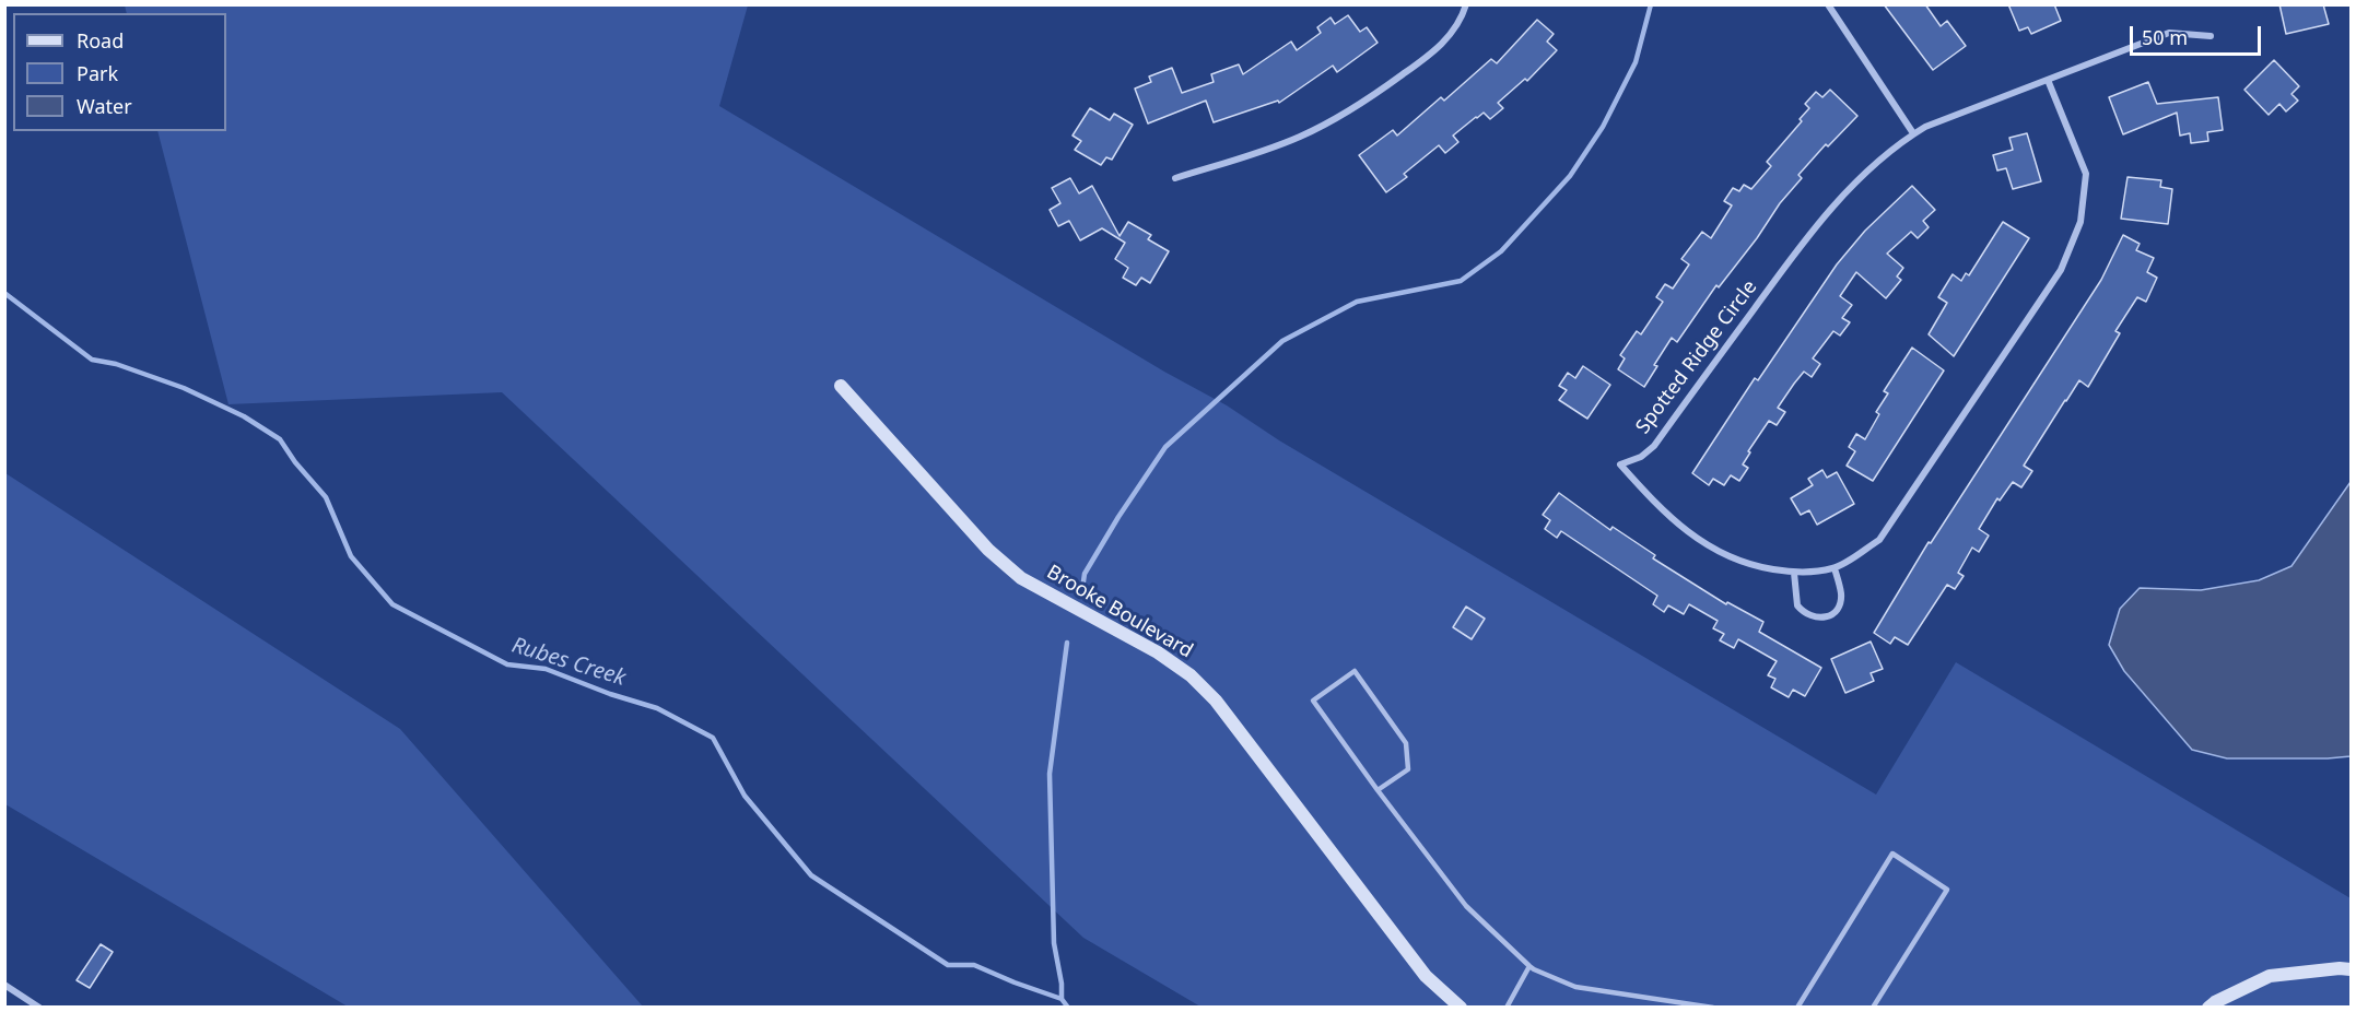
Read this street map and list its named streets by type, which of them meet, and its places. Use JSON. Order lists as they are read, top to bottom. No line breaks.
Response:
{"streets":{"street":["Spotted Ridge Circle","Brooke Boulevard"]},"water":["Rubes Creek"],"legend":["Road","Park","Water"],"scale_bar":"50 m"}
